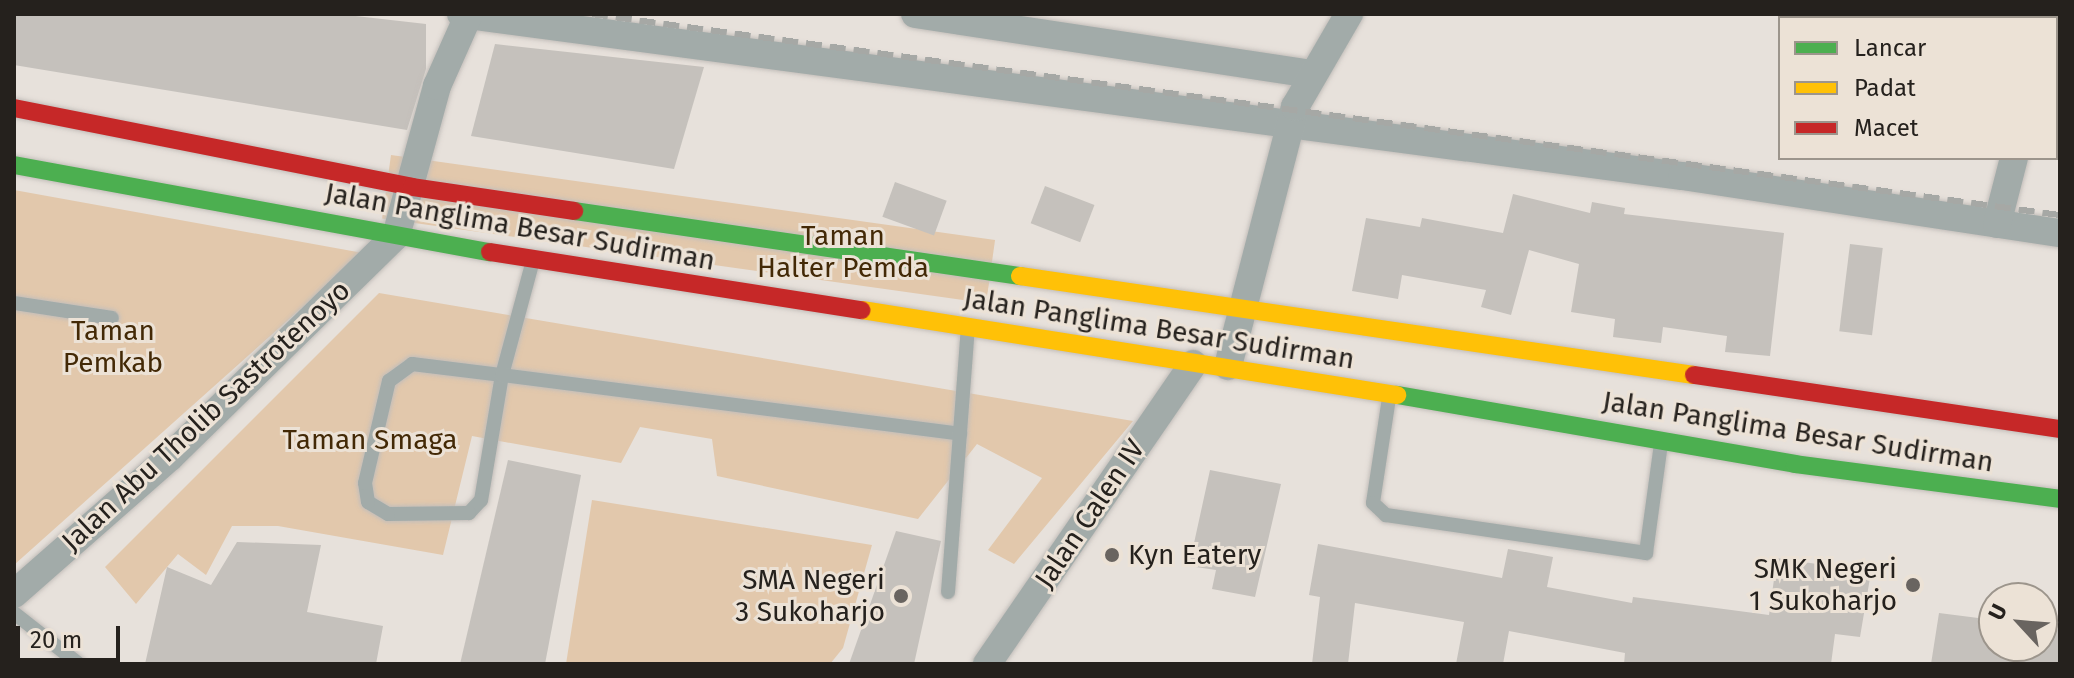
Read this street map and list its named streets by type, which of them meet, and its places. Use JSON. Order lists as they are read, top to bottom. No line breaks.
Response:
{"streets":{"main road":["Jalan Panglima Besar Sudirman"],"street":["Jalan Abu Tholib Sastrotenoyo","Jalan Calen IV"]},"crossings":[["Jalan Panglima Besar Sudirman","Jalan Abu Tholib Sastrotenoyo"],["Jalan Panglima Besar Sudirman","Jalan Calen IV"]],"parks":["Taman Halter Pemda","Taman Pemkab","Taman Smaga"],"places":["Kyn Eatery","SMK Negeri 1 Sukoharjo","SMA Negeri 3 Sukoharjo"],"legend":["Lancar","Padat","Macet"],"scale_bar":"20 m","north":"top left"}
